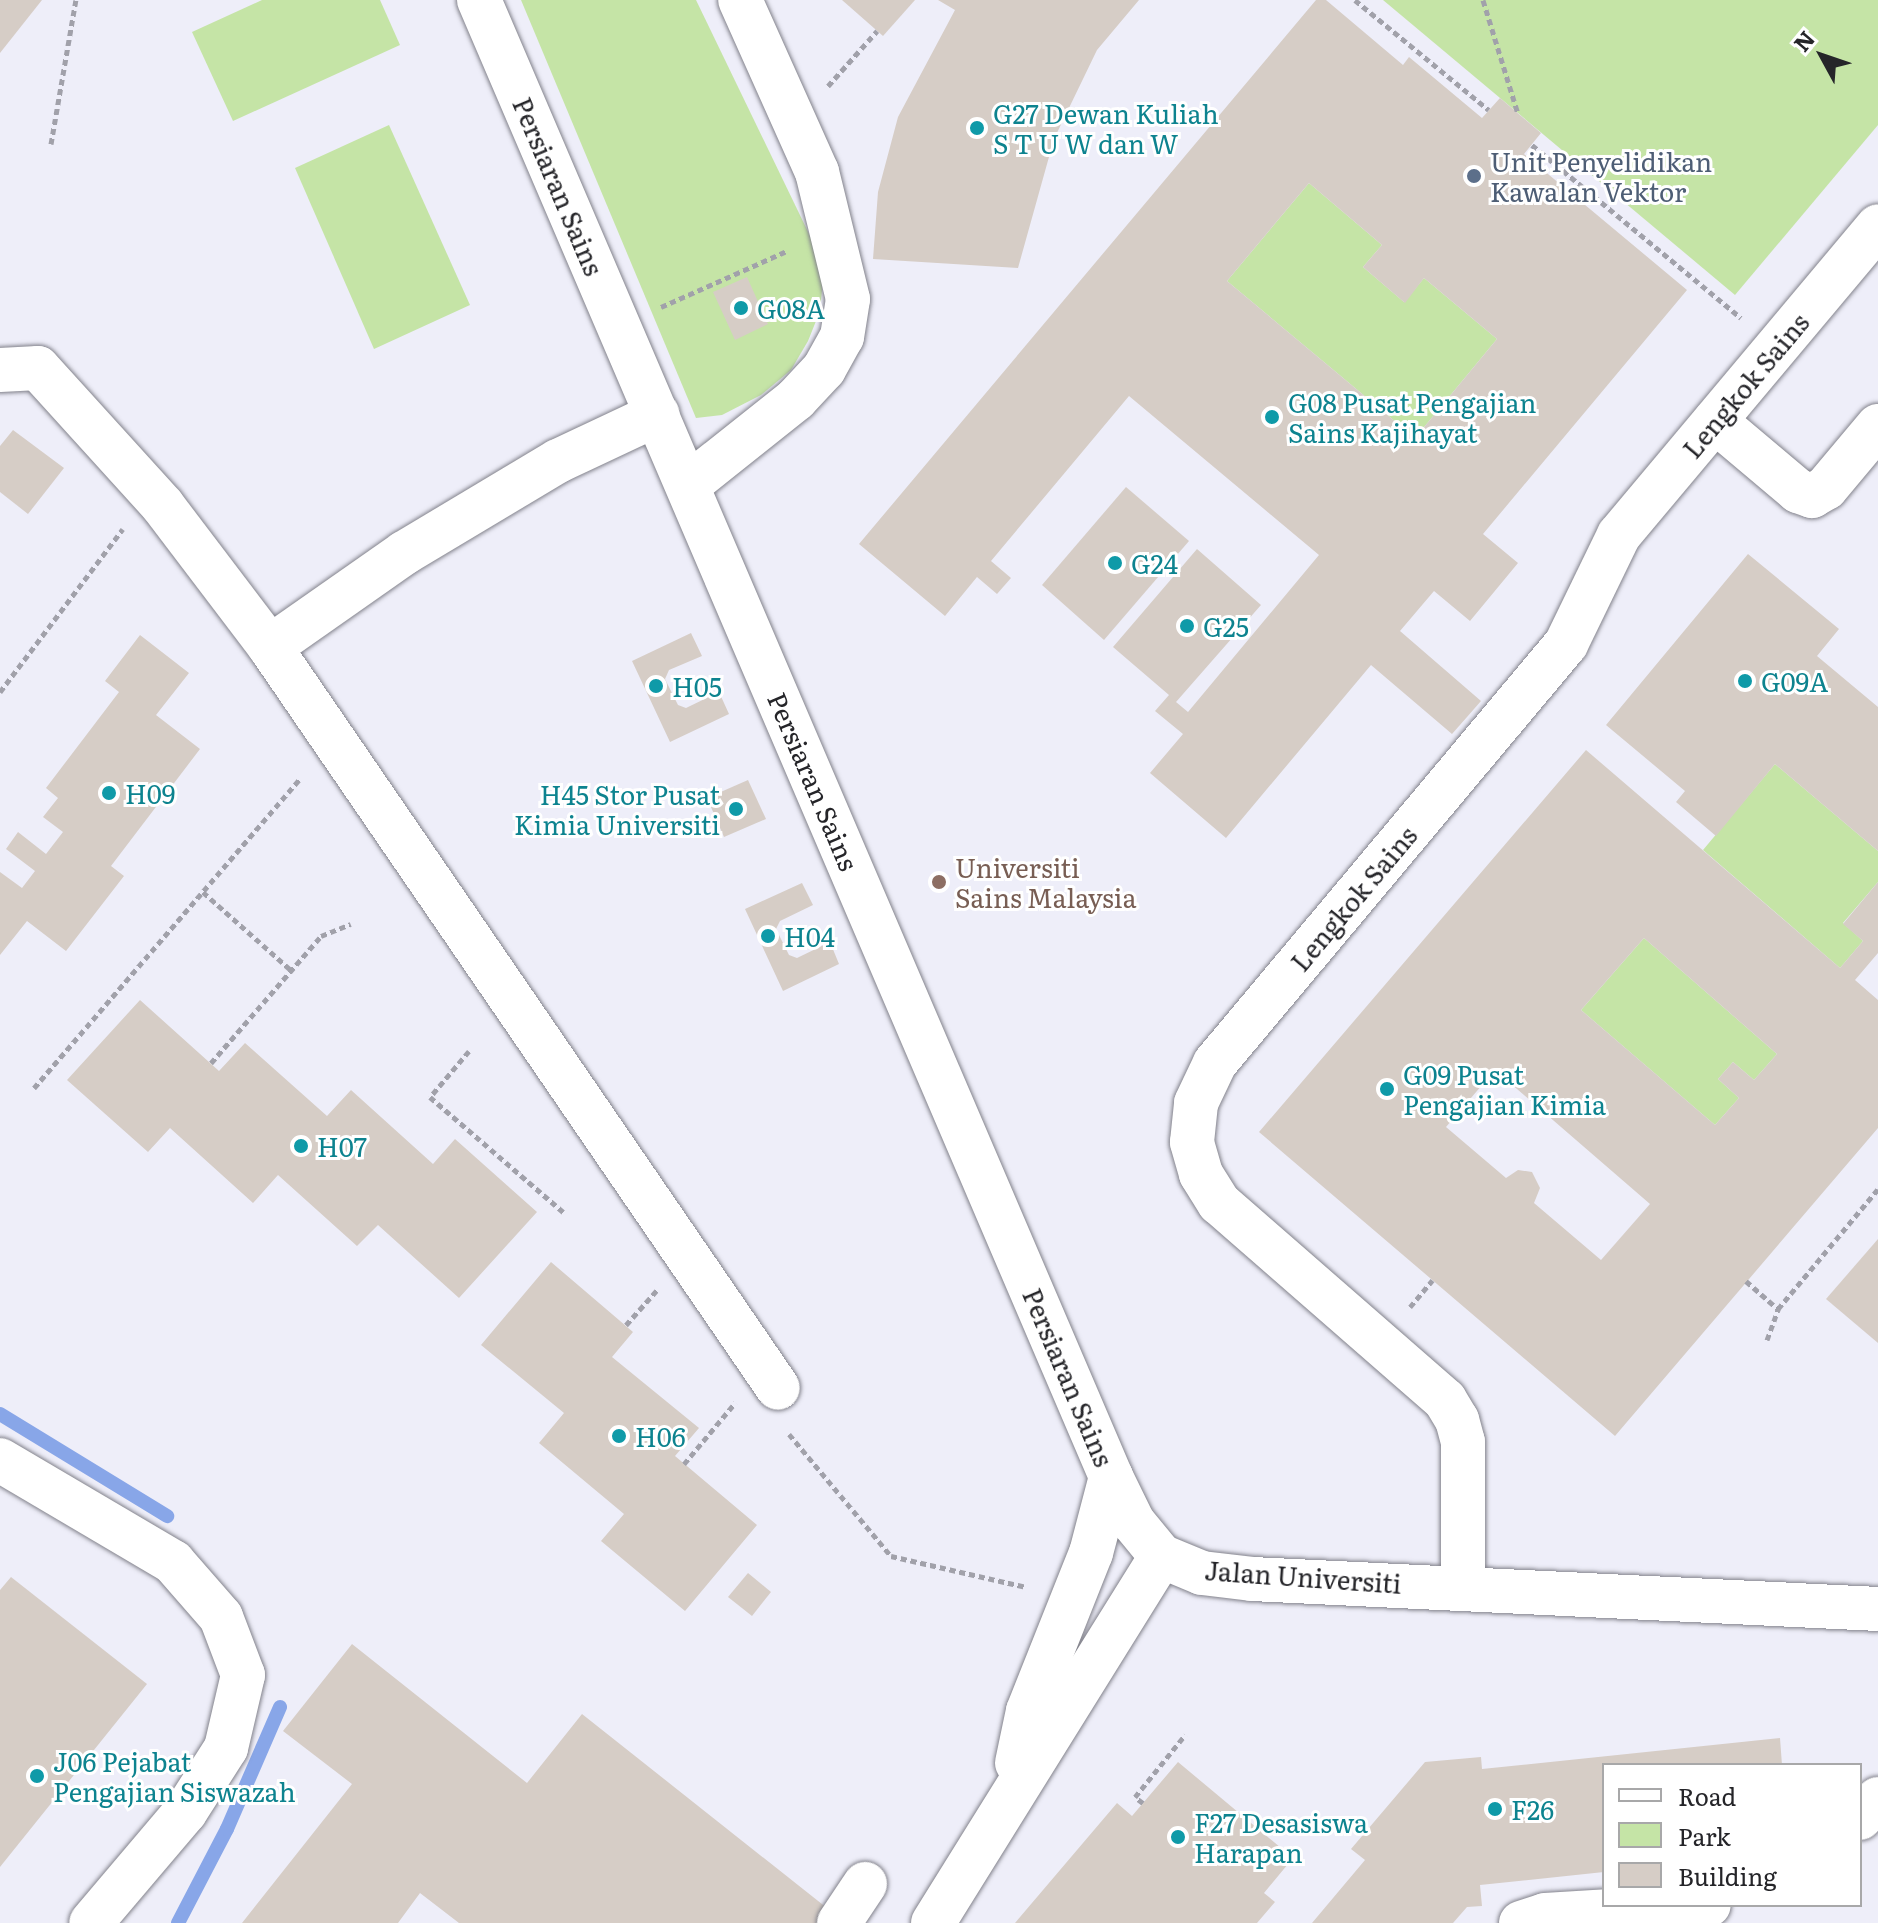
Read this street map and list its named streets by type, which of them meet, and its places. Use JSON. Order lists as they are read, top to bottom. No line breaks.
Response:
{"streets":{"street":["Persiaran Sains","Lengkok Sains","Jalan Universiti"]},"crossings":[["Persiaran Sains","Jalan Universiti"],["Lengkok Sains","Jalan Universiti"]],"places":["G27 Dewan Kuliah S T U W dan W","Unit Penyelidikan Kawalan Vektor","G08A","G08 Pusat Pengajian Sains Kajihayat","G24","G25","G09A","H05","H09","H45 Stor Pusat Kimia Universiti","Universiti Sains Malaysia","H04","G09 Pusat Pengajian Kimia","H07","H06","J06 Pejabat Pengajian Siswazah","F26","F27 Desasiswa Harapan"],"legend":["Road","Park","Building"],"north":"top left"}
